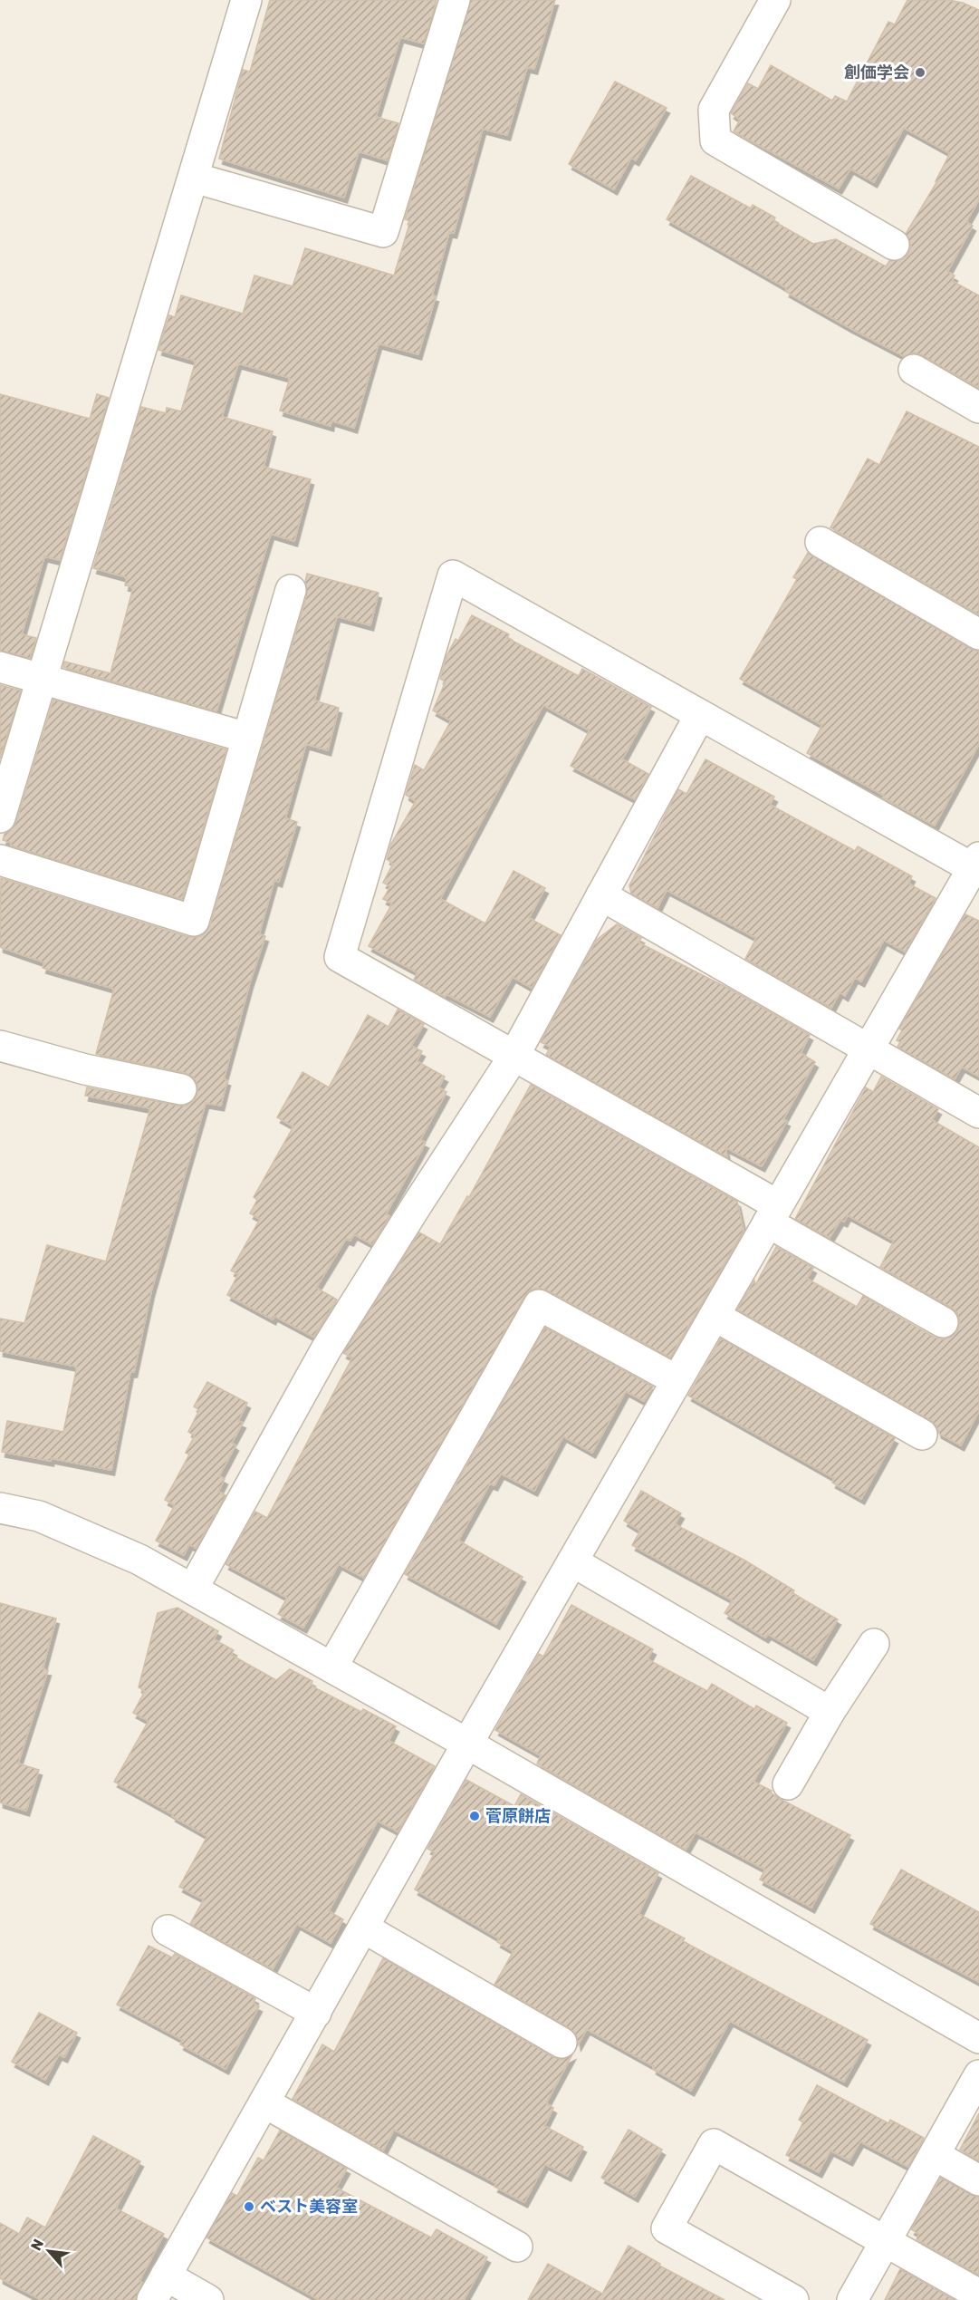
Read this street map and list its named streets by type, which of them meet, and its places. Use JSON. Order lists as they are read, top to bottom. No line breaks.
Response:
{"places":["創価学会","菅原餅店","ベスト美容室"],"north":"top left"}
